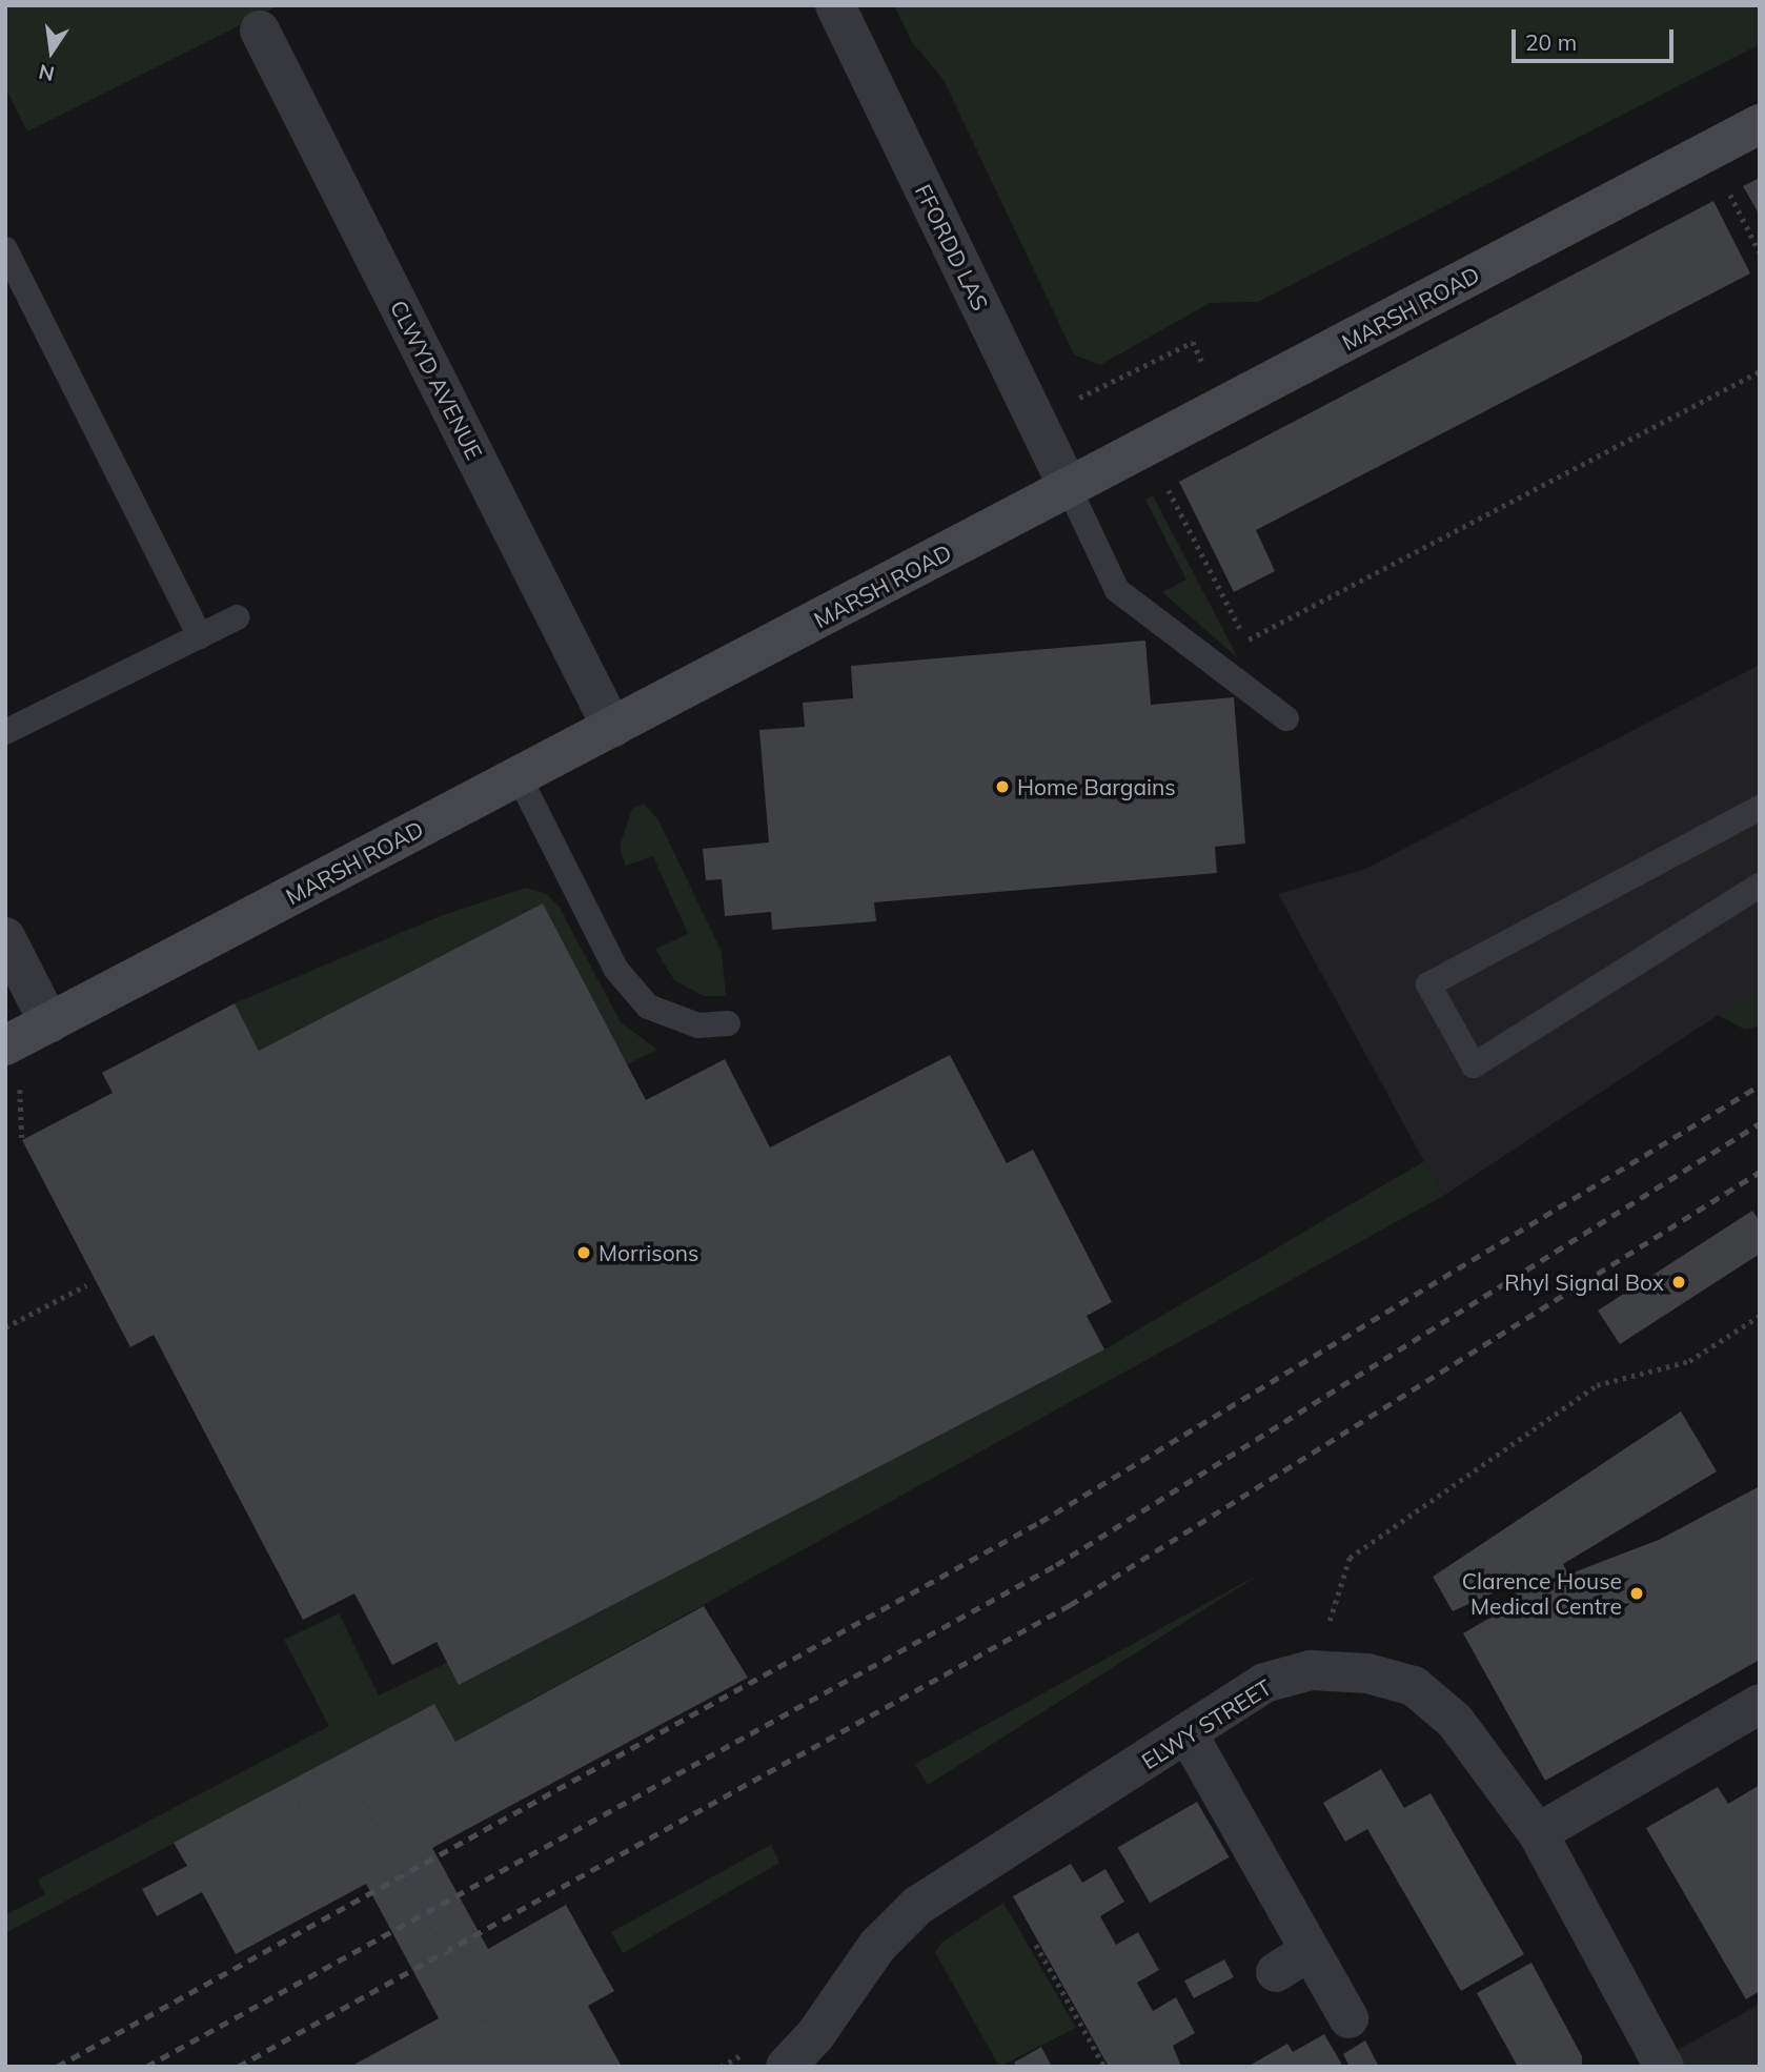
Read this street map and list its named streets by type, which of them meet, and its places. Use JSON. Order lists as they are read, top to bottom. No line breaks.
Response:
{"streets":{"street":["FFORDD LAS","MARSH ROAD","CLWYD AVENUE","ELWY STREET"]},"crossings":[["FFORDD LAS","MARSH ROAD"],["MARSH ROAD","CLWYD AVENUE"]],"places":["Home Bargains","Morrisons","Rhyl Signal Box","Clarence House Medical Centre"],"scale_bar":"20 m","north":"bottom"}
